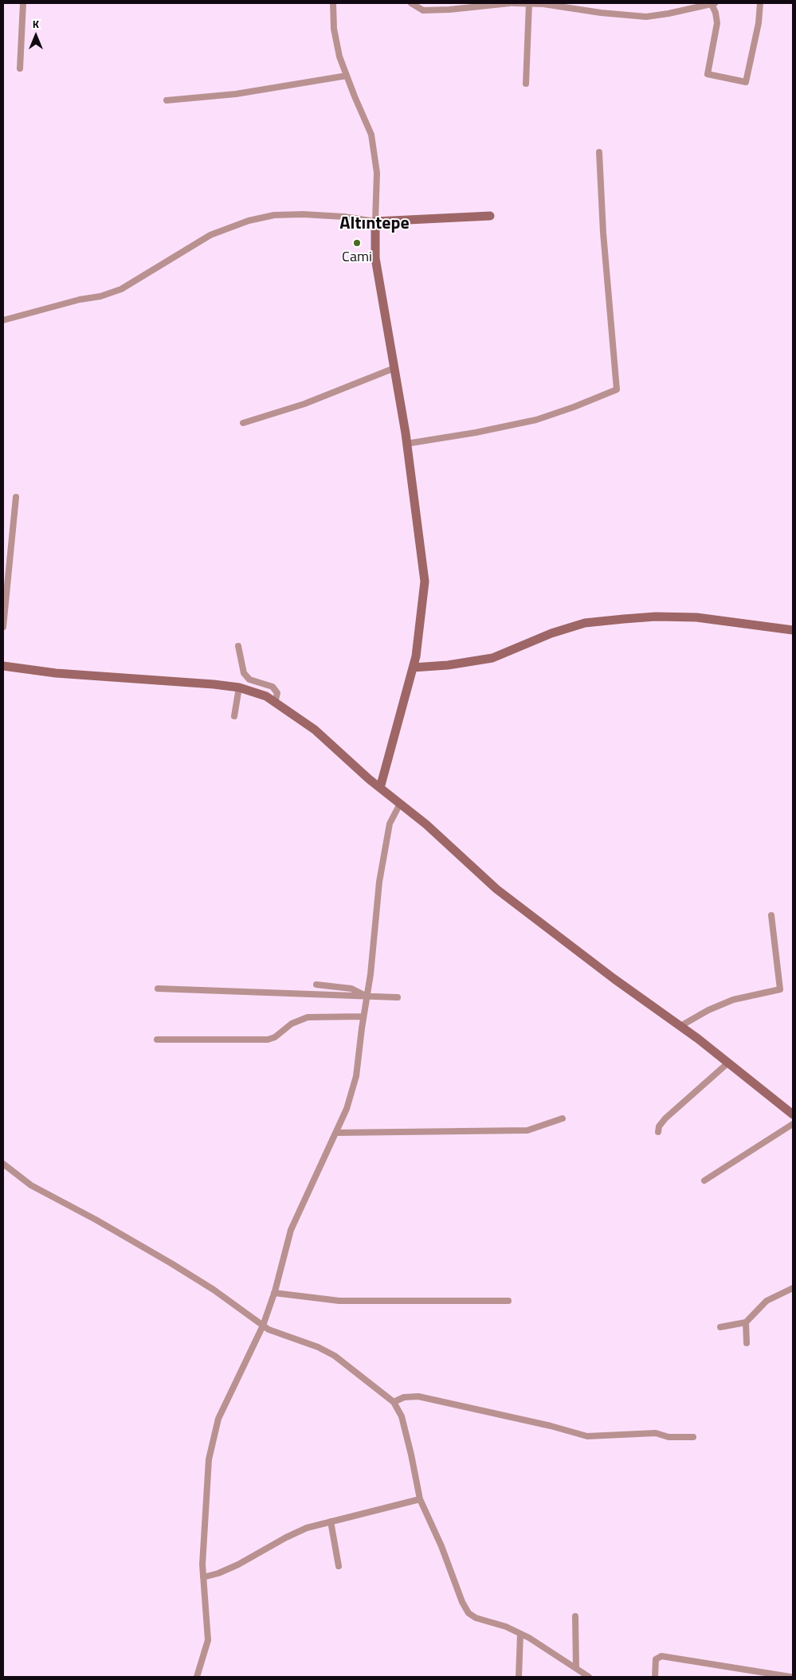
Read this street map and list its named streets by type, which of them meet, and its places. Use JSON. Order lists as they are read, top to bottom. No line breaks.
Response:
{"districts":["Altıntepe"],"places":["Cami"],"north":"top"}
